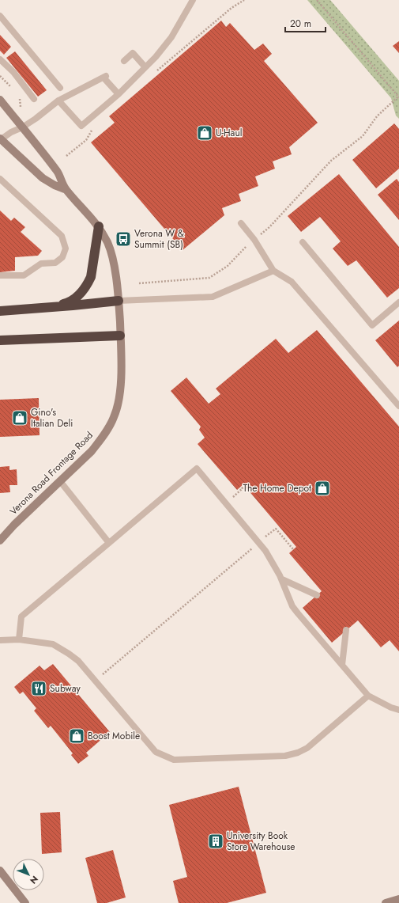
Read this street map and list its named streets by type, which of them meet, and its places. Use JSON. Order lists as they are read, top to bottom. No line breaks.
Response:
{"streets":{"street":["Verona Road Frontage Road"]},"places":{"shop":["U-Haul","Gino's Italian Deli","The Home Depot","Boost Mobile"],"bus stop":["Verona W & Summit (SB)"],"restaurant":["Subway"],"building":["University Book Store Warehouse"]},"scale_bar":"20 m","north":"bottom right"}
